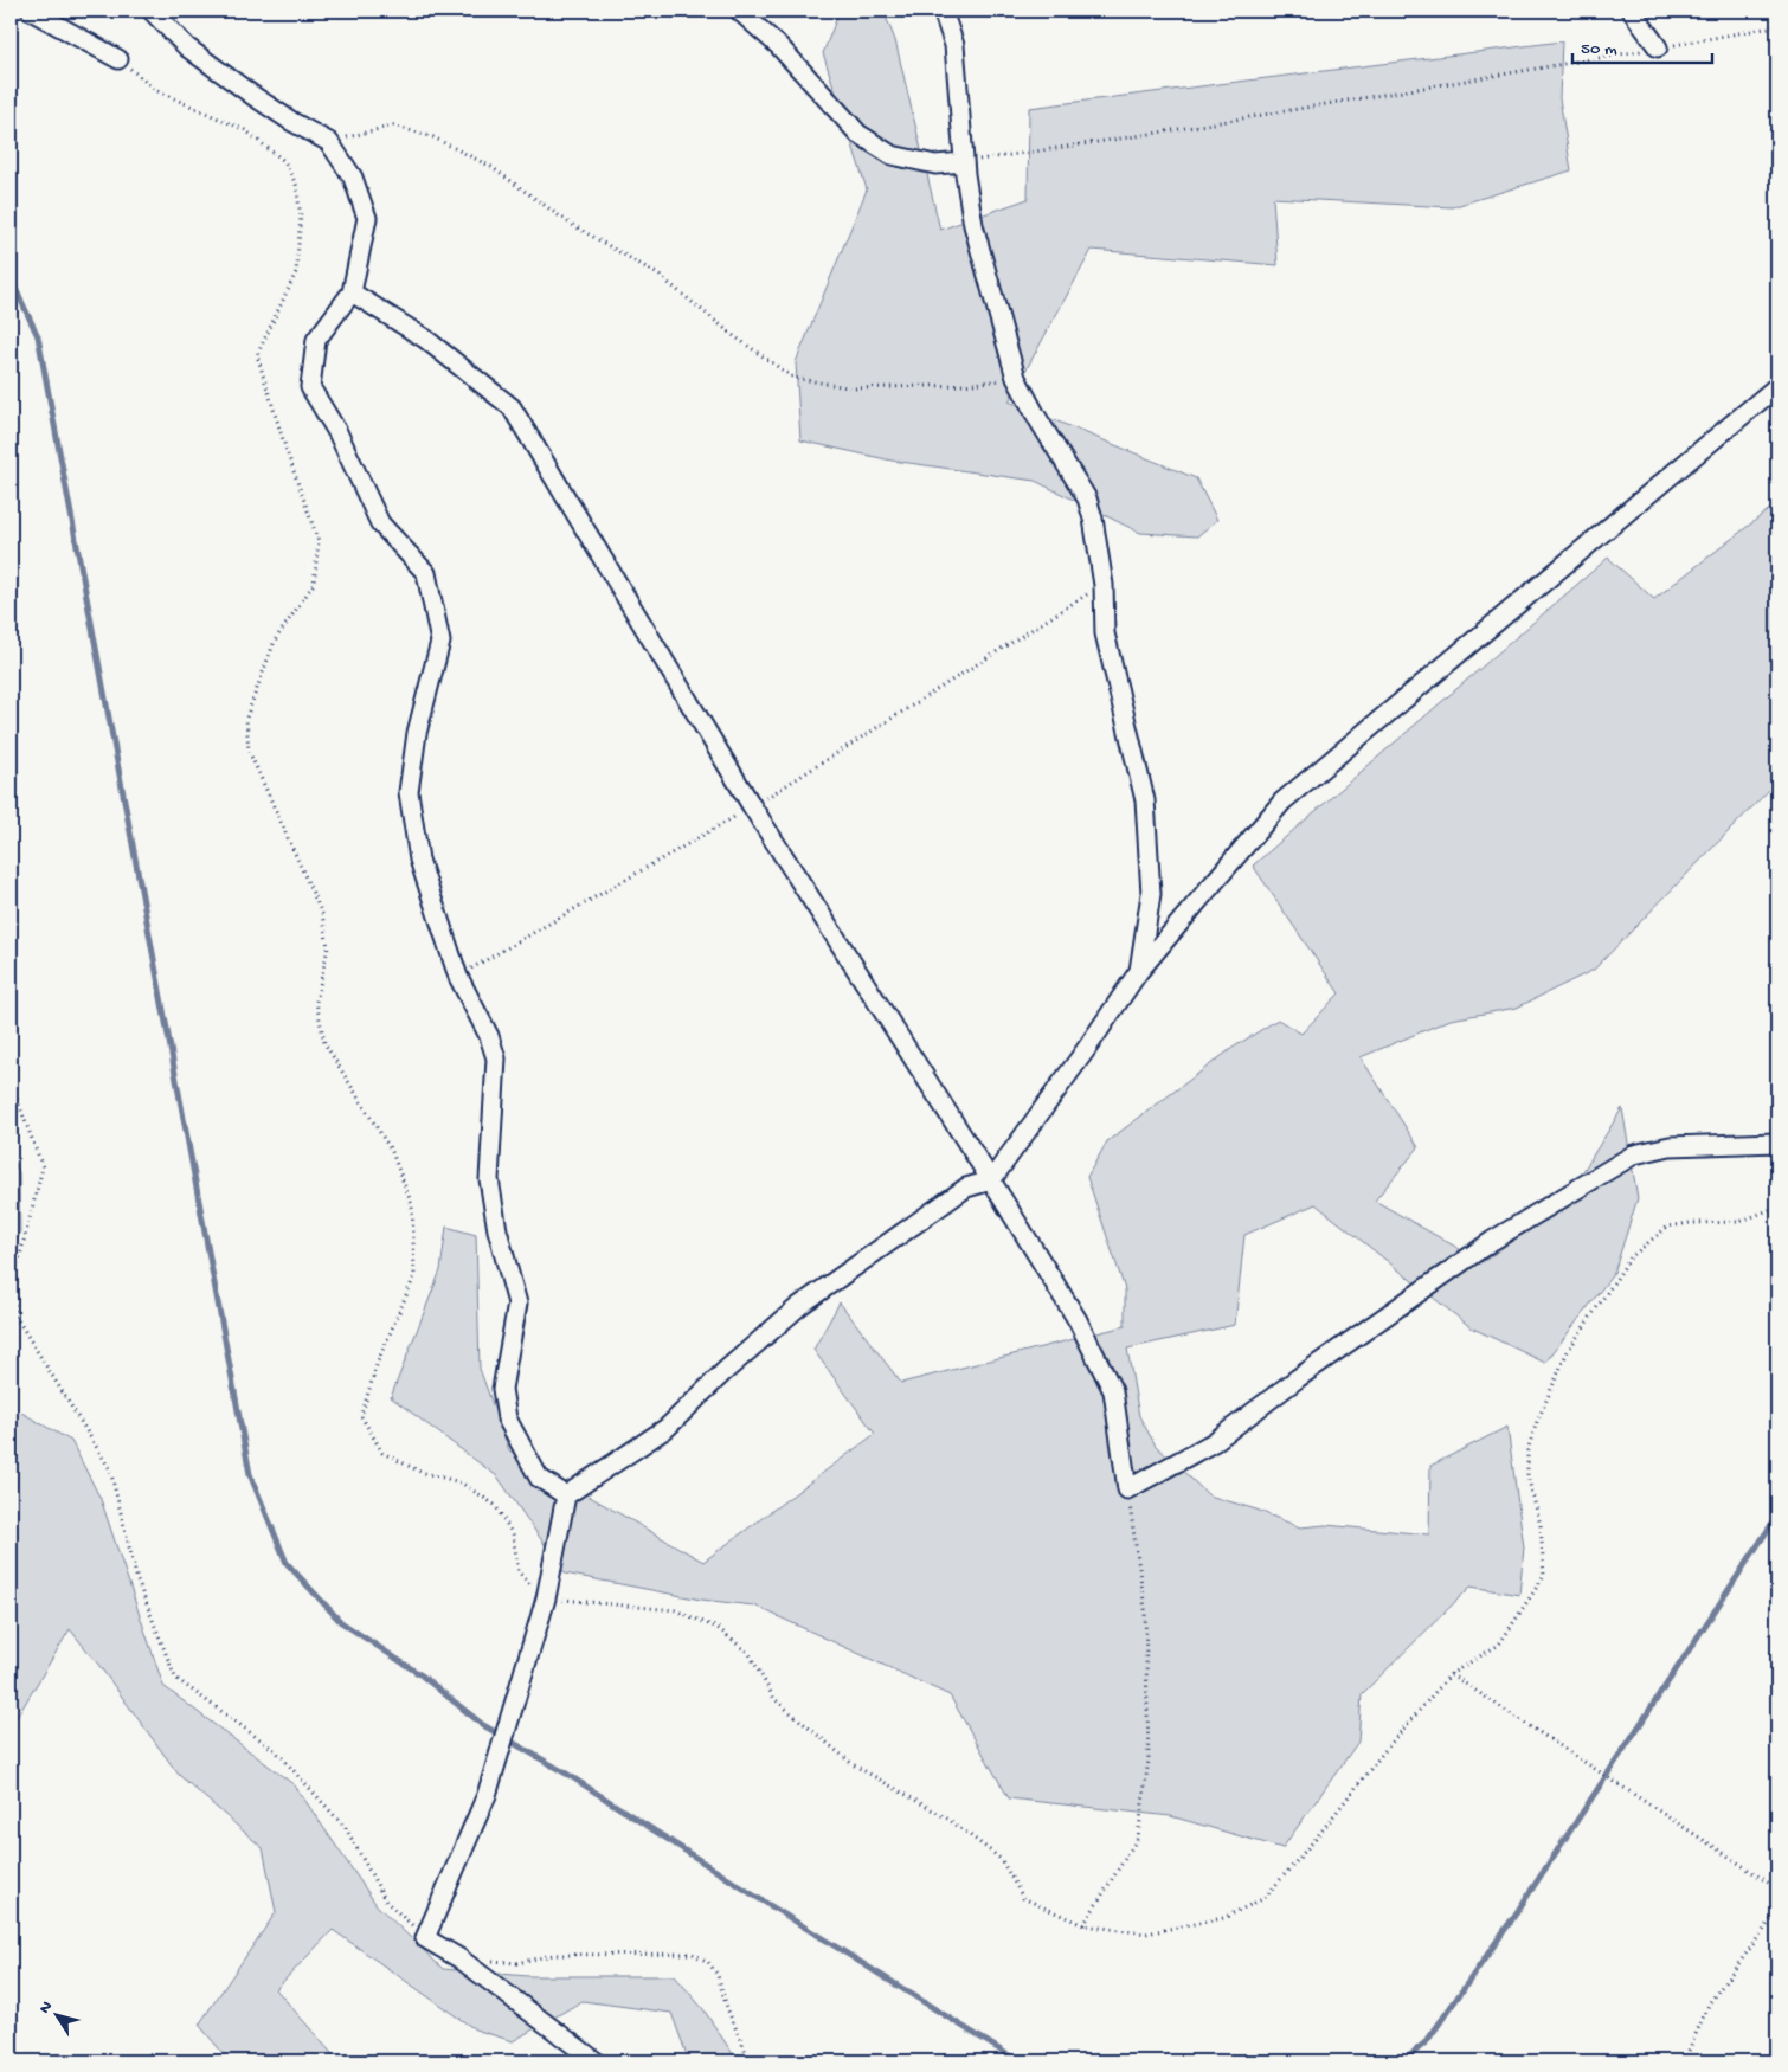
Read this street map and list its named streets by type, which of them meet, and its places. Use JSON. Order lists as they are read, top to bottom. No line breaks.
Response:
{"scale_bar":"50 m","north":"top left"}
